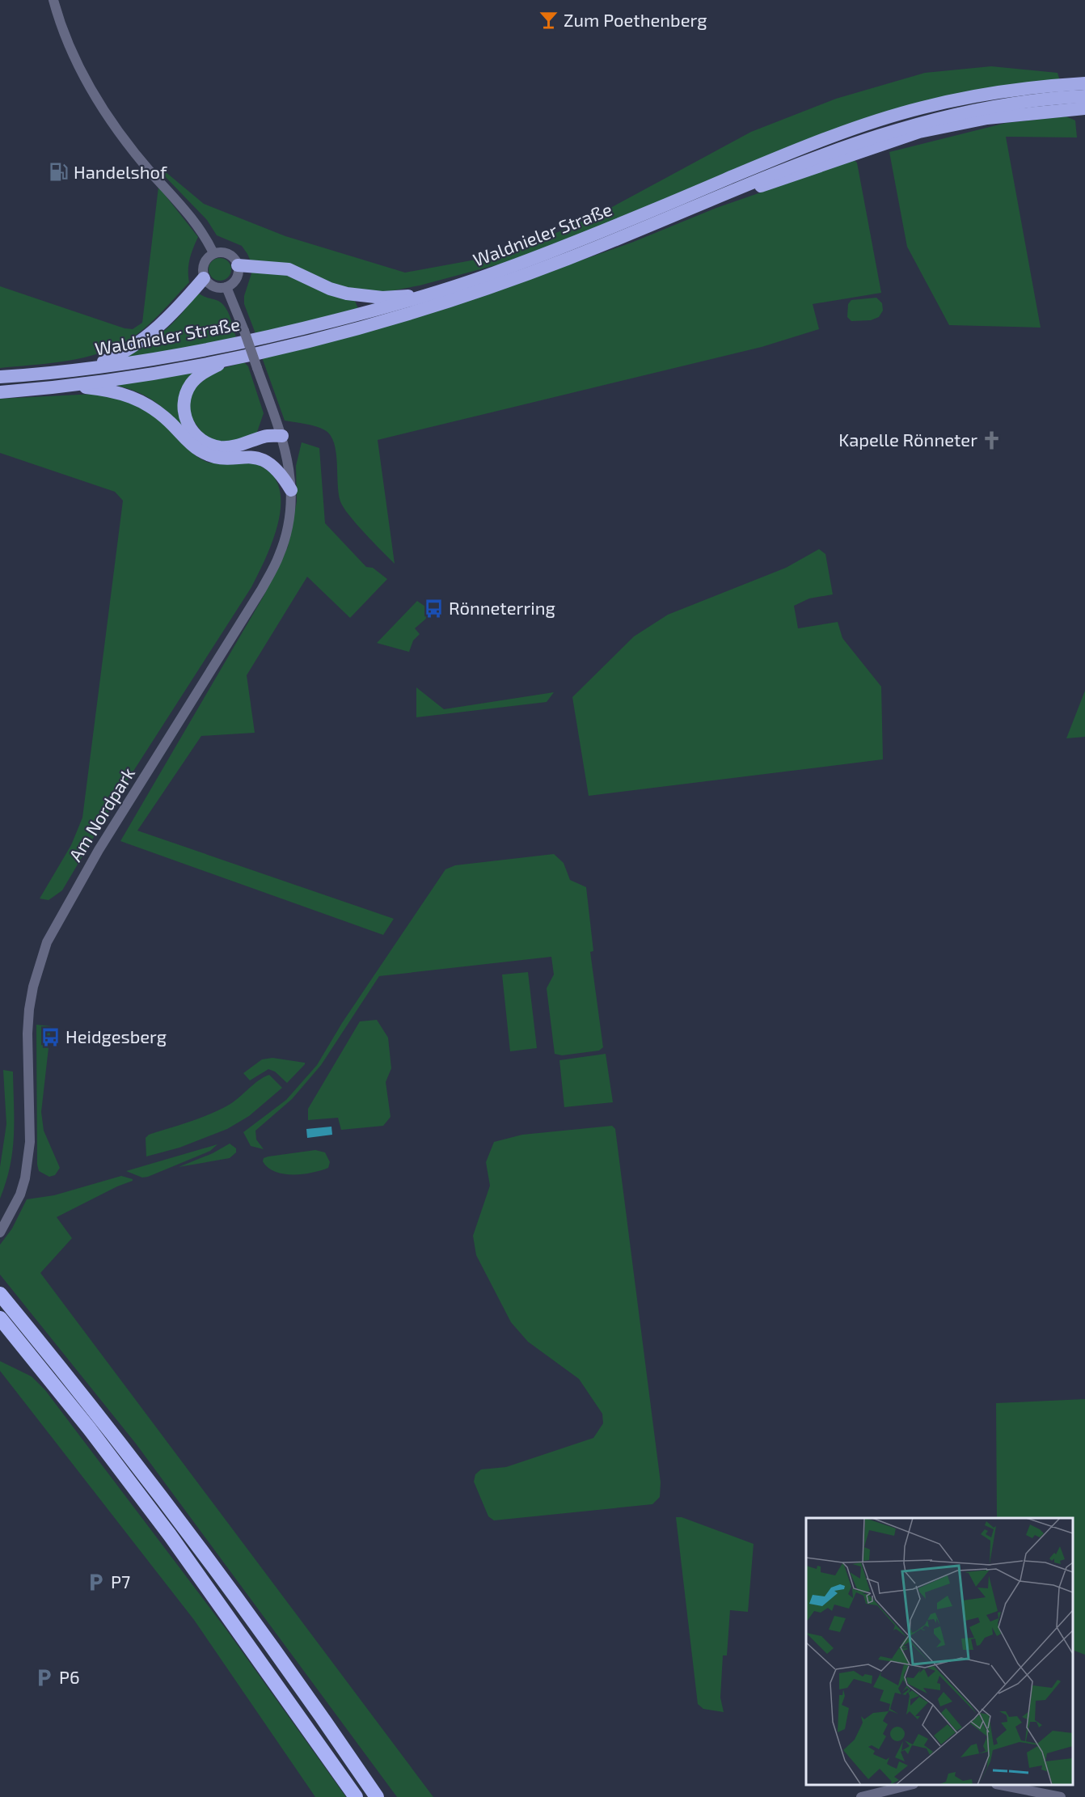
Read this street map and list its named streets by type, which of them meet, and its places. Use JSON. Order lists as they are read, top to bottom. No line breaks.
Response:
{"streets":{"highway":["Waldnieler Straße"],"street":["Am Nordpark"]},"places":{"bar":["Zum Poethenberg"],"fuel station":["Handelshof"],"church":["Kapelle Rönneter"],"bus stop":["Rönneterring","Heidgesberg"],"parking":["P7","P6"]}}
